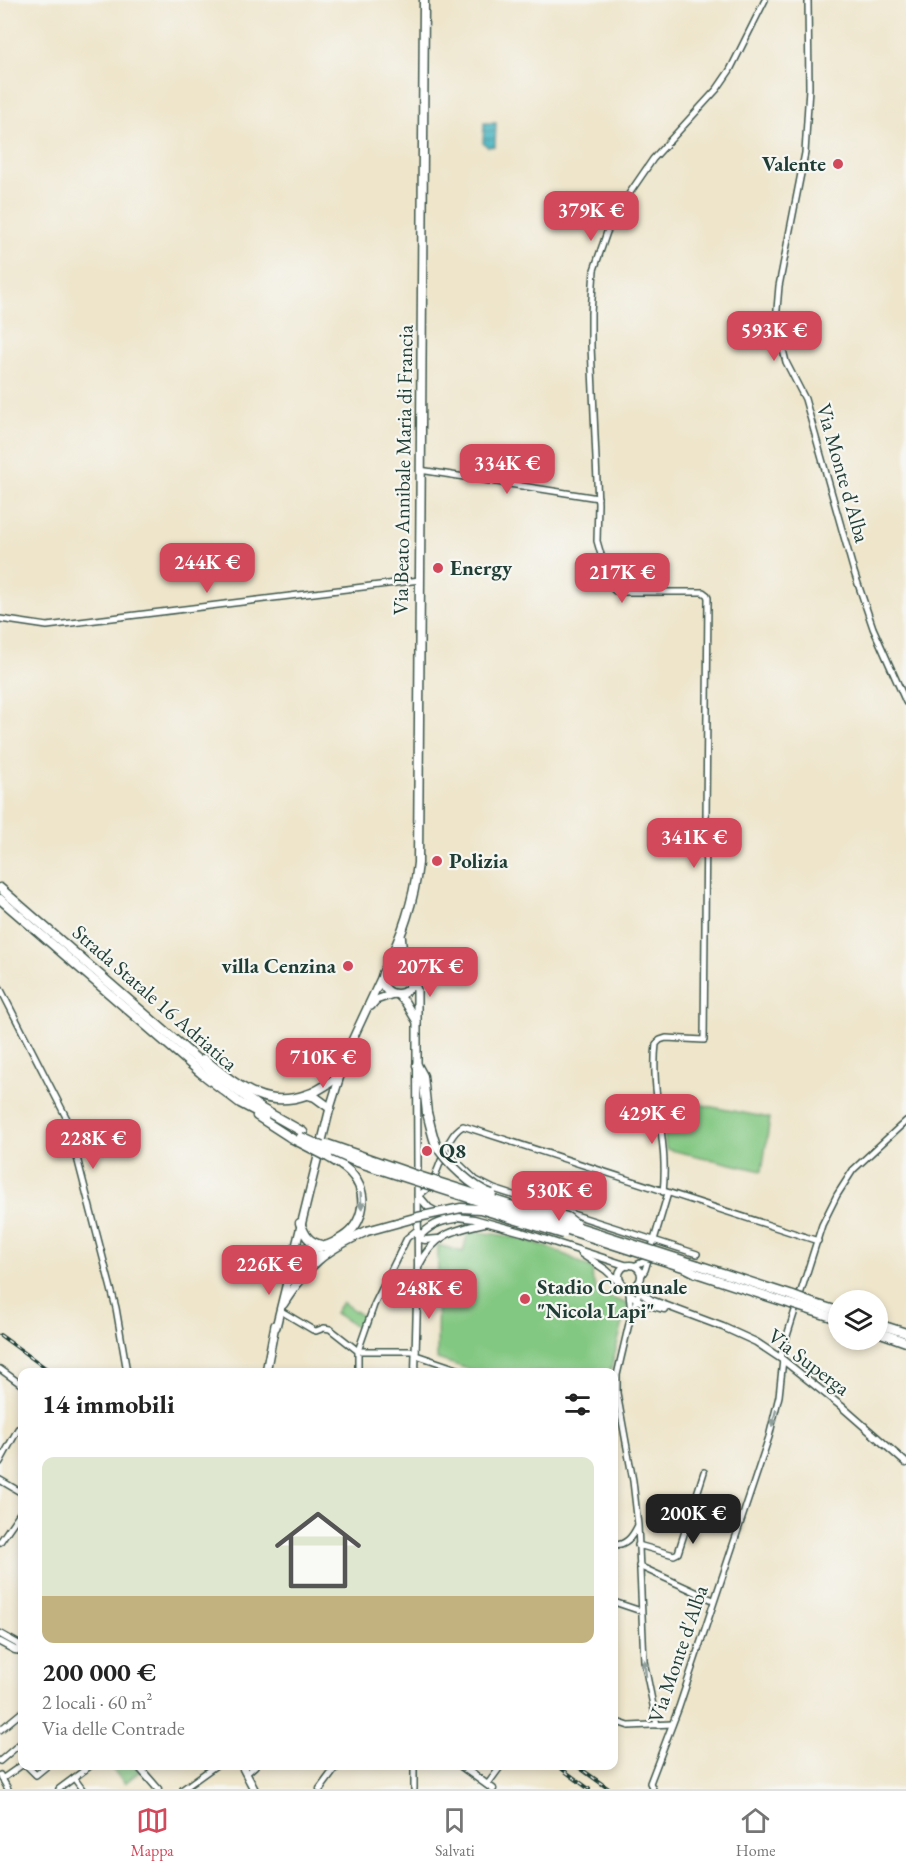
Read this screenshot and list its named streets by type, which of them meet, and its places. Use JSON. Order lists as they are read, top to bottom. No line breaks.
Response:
{"streets":{"main road":["Via Beato Annibale Maria di Francia","Strada Statale 16 Adriatica"],"street":["Via Monte d'Alba","Via Superga"]},"crossings":[["Via Monte d'Alba","Via Superga"]],"places":["Valente","Energy","Polizia","villa Cenzina","Q8","Stadio Comunale \"Nicola Lapi\""],"page":{"price":["379K €","593K €","334K €","244K €","217K €","341K €","207K €","710K €","429K €","228K €","530K €","226K €","248K €","200K €"],"heading":"14 immobili","list":[{"name":"200 000 €","note":"2 locali · 60 m² · Via delle Contrade"}],"tabs":["Mappa","Salvati","Home"]}}
